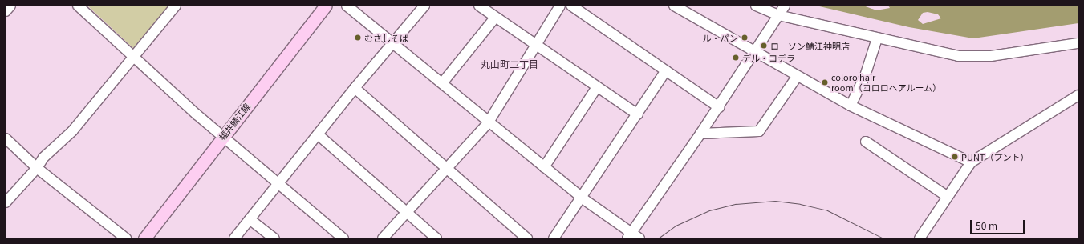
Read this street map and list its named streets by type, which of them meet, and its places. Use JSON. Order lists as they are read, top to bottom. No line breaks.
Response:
{"streets":{"main road":["福井鯖江線"]},"districts":["丸山町二丁目"],"places":["むさしそば","ル・パン","ローソン鯖江神明店","デル・コデラ","coloro hair room（コロロヘアルーム）","PUNT（プント）"],"scale_bar":"50 m"}
